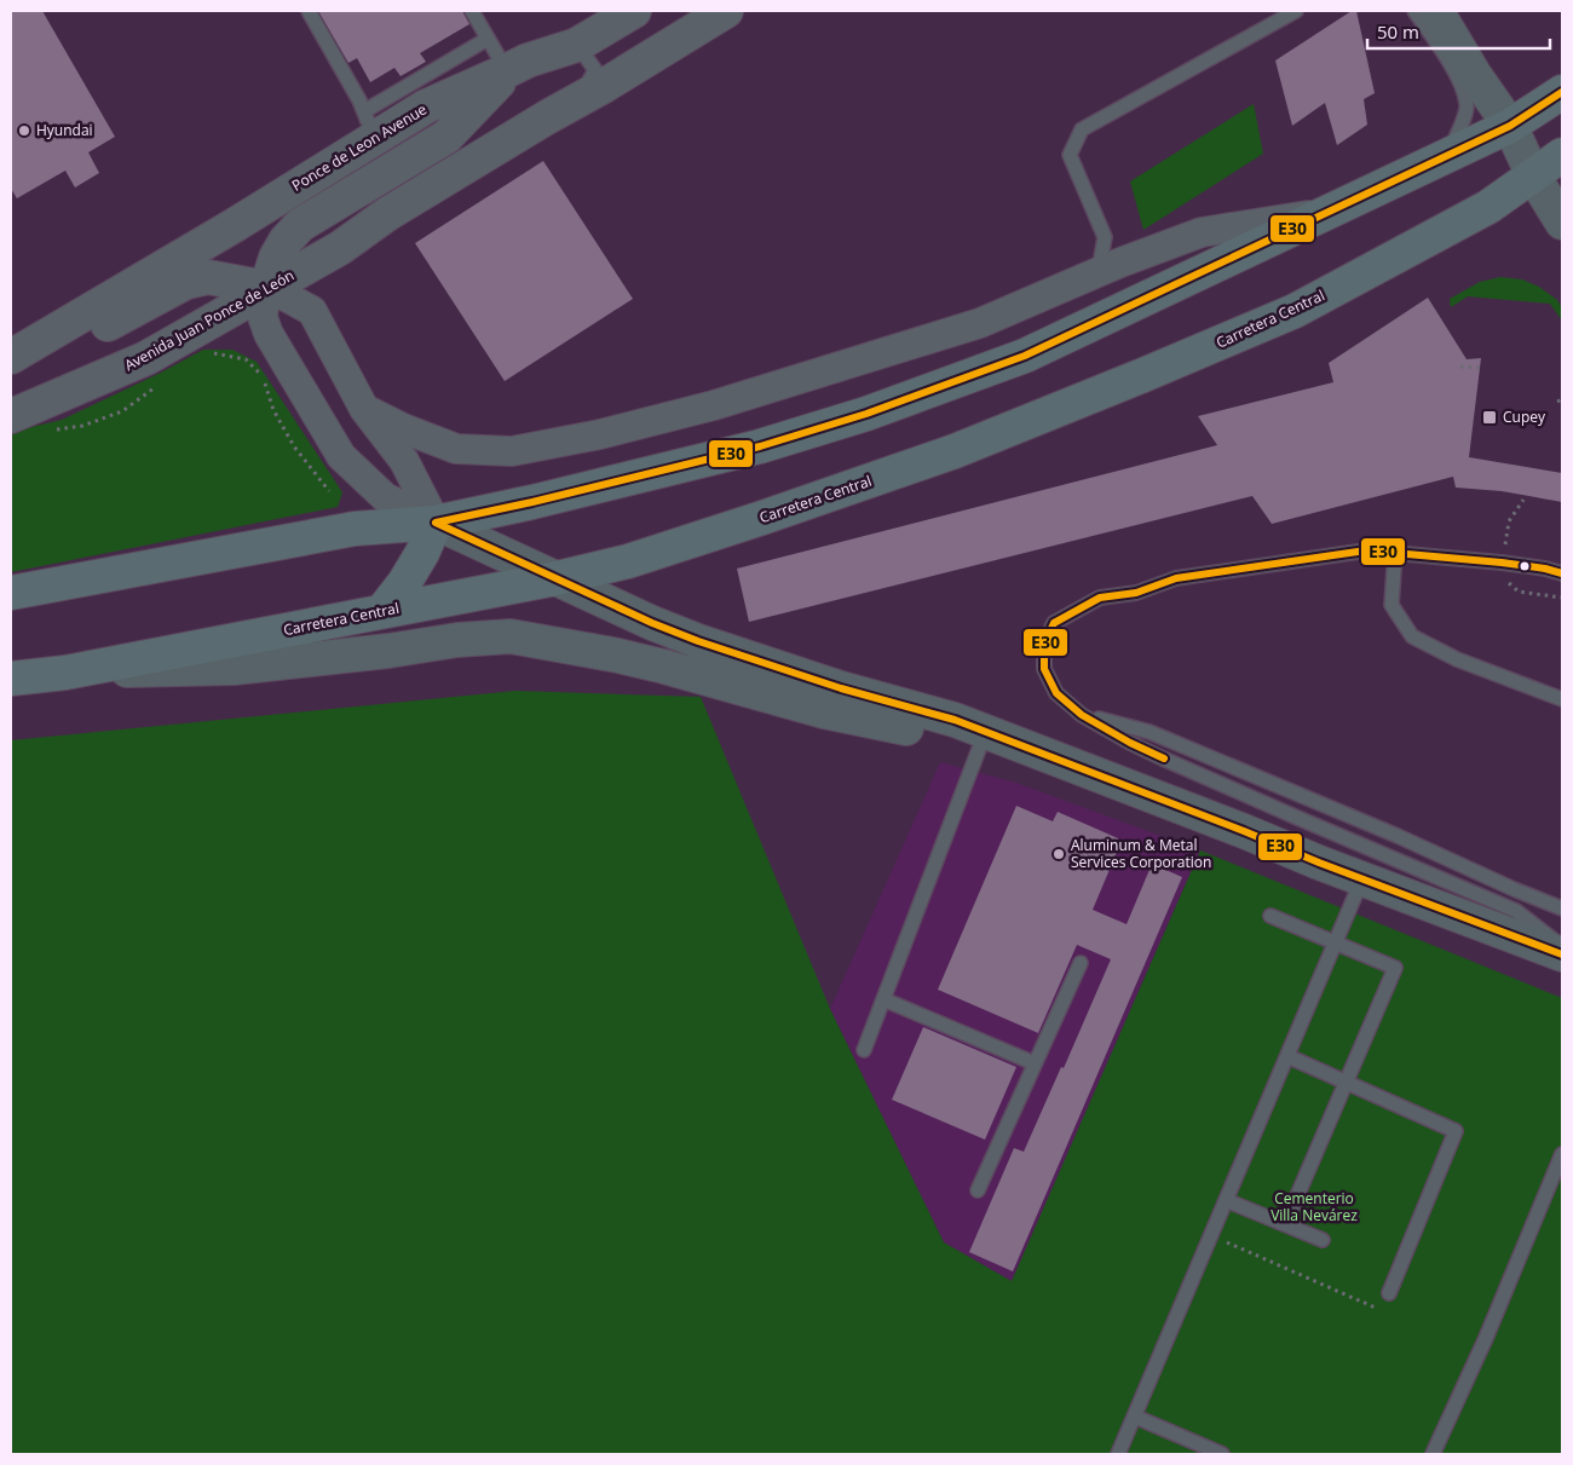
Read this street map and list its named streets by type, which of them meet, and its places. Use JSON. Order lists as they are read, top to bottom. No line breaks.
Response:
{"streets":{"highway":["Carretera Central"],"street":["Ponce de Leon Avenue","Avenida Juan Ponce de León"]},"parks":["Cementerio Villa Nevárez"],"places":{"other":["Hyundai","Aluminum & Metal Services Corporation"],"transit":["Cupey"]},"lines":["transit line E30"],"scale_bar":"50 m"}
